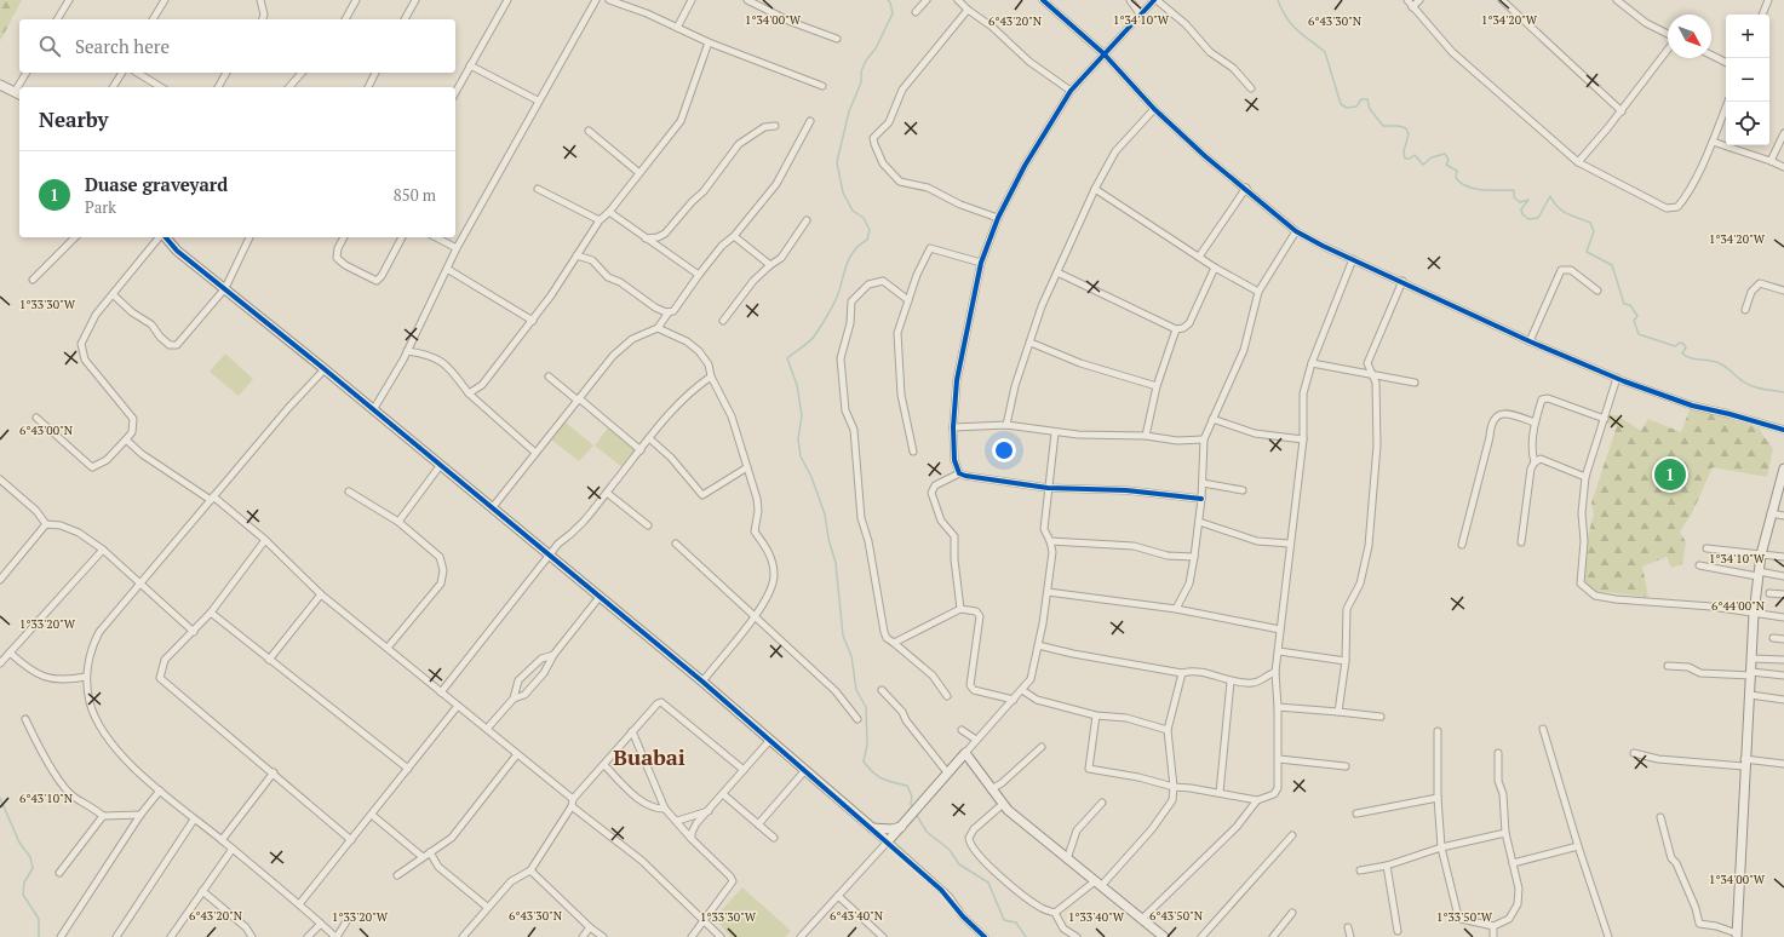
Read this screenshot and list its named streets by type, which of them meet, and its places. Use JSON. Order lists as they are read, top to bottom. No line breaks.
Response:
{"districts":["Buabai"],"north":"bottom right","page":{"map_buttons":["+","−"],"search":"Search here","heading":"Nearby","list":[{"mark":"1","name":"Duase graveyard","note":"Park","value":"850 m"}],"pins":"1"},"coordinates":["1°34'20\"W","1°34'00\"W","1°34'10\"W","6°43'20\"N","6°43'30\"N","1°33'30\"W","6°43'00\"N","6°44'00\"N","1°33'20\"W","6°43'10\"N","6°43'40\"N","6°43'50\"N","1°33'40\"W","1°33'50\"W"]}
